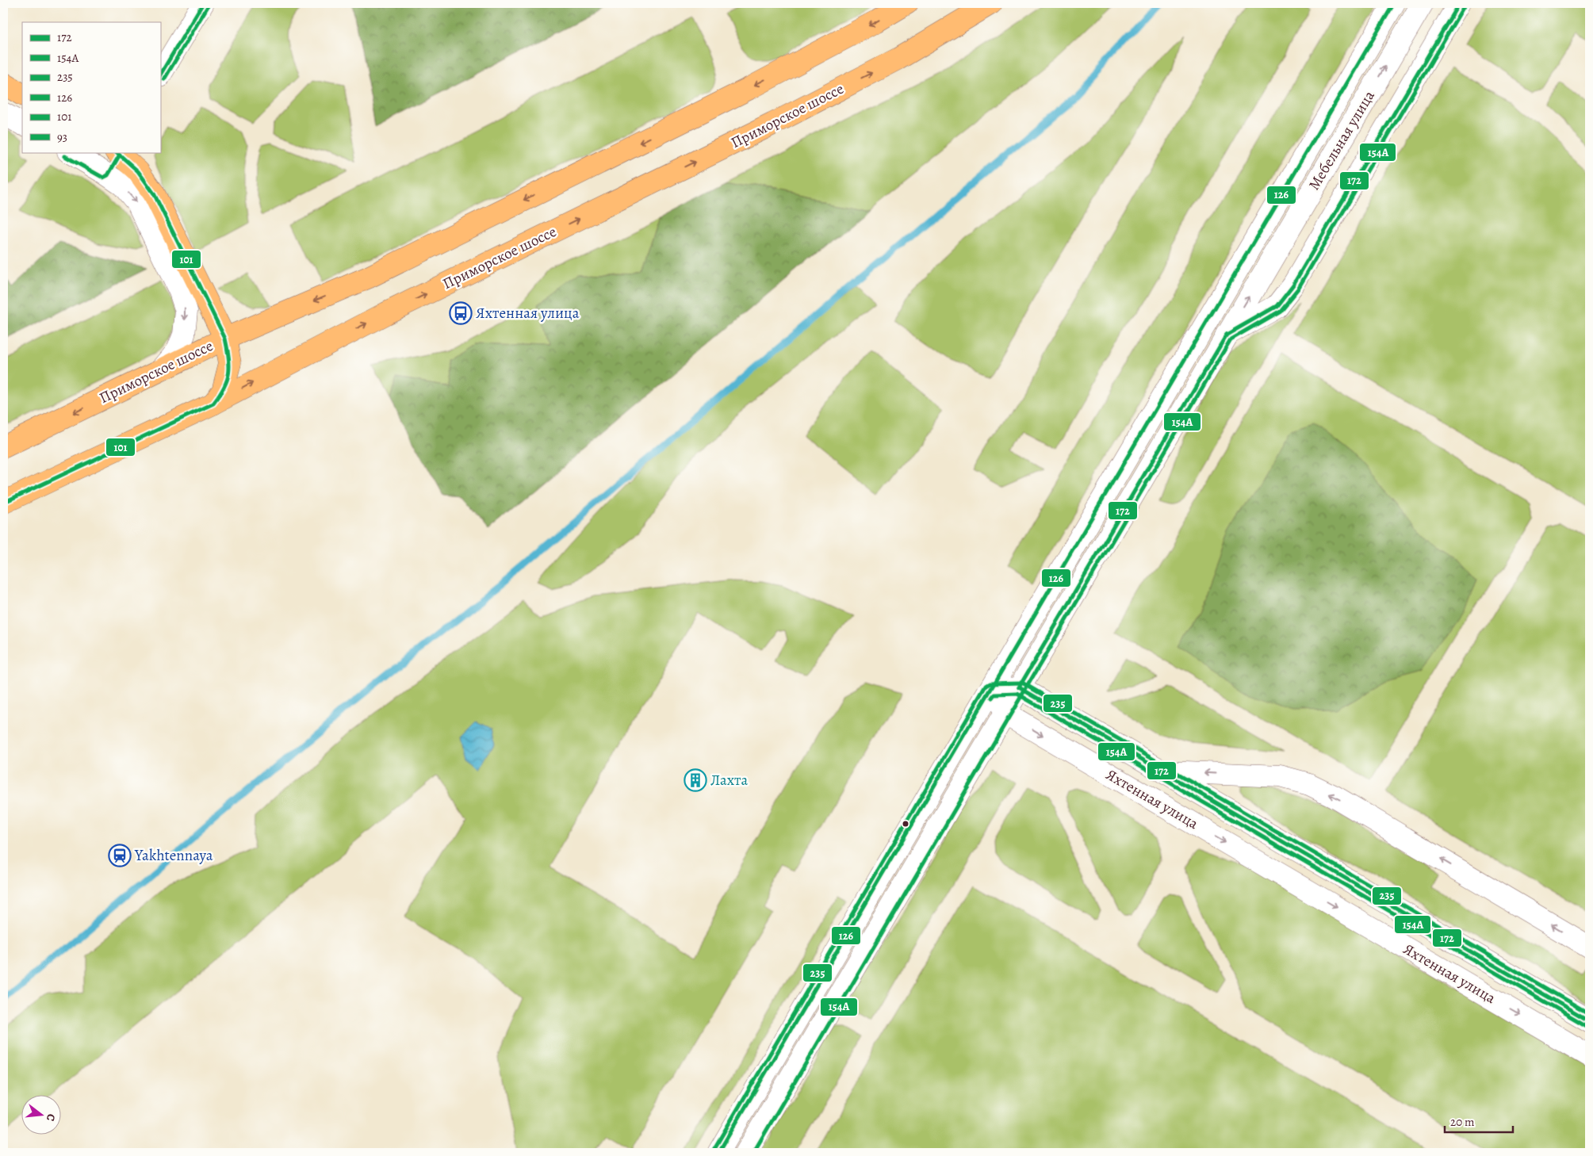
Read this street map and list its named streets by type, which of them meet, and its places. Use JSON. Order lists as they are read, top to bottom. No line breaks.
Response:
{"streets":{"main road":["Приморское шоссе"],"street":["Мебельная улица","Яхтенная улица"]},"crossings":[["Мебельная улица","Яхтенная улица"]],"places":{"bus stop":["Яхтенная улица"],"building":["Лахта"],"station":["Yakhtennaya"]},"lines":["transit line 172","transit line 126","transit line 101","transit line 154А","transit line 93","transit line 235"],"legend":["172","154А","235","126","101","93"],"scale_bar":"20 m","north":"right"}
